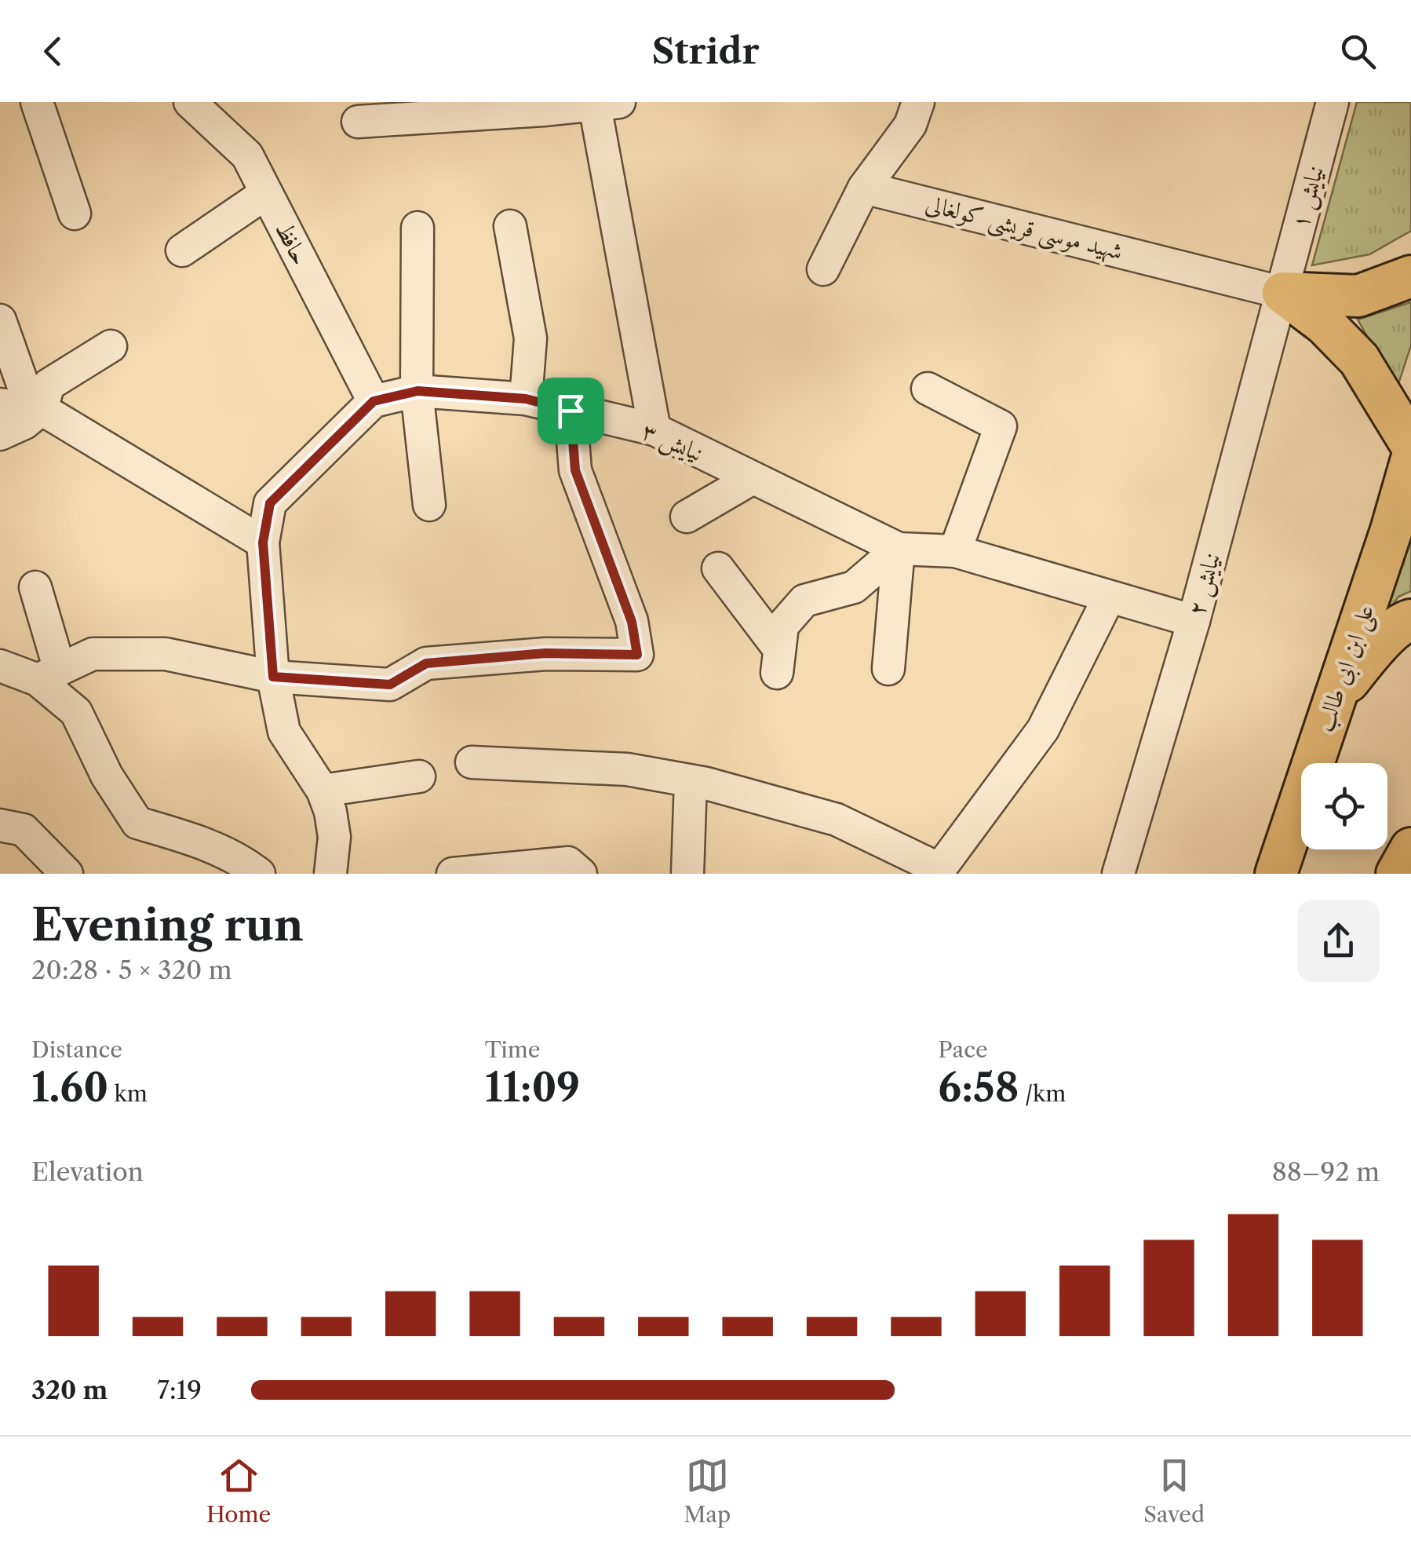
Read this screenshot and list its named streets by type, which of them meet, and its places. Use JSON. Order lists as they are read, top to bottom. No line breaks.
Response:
{"streets":{"main road":["علی ابن ابی طالب"],"street":["نیایش ۱","شهید موسی قریشی کولغالی","حافظ","نیایش ۳","نیایش ۲"]},"crossings":[["نیایش ۱","شهید موسی قریشی کولغالی"],["نیایش ۱","نیایش ۲"],["شهید موسی قریشی کولغالی","نیایش ۲"],["حافظ","نیایش ۳"],["نیایش ۳","نیایش ۲"]],"page":{"header":"Stridr","heading":["Evening run","20:28 · 5 × 320 m"],"stats":[["Distance","1.60 km"],["Time","11:09"],["Pace","6:58 /km"]],"chart":["Elevation","88–92 m"],"list":[{"name":"320 m","note":"7:19"}],"tabs":["Home","Map","Saved"]}}
